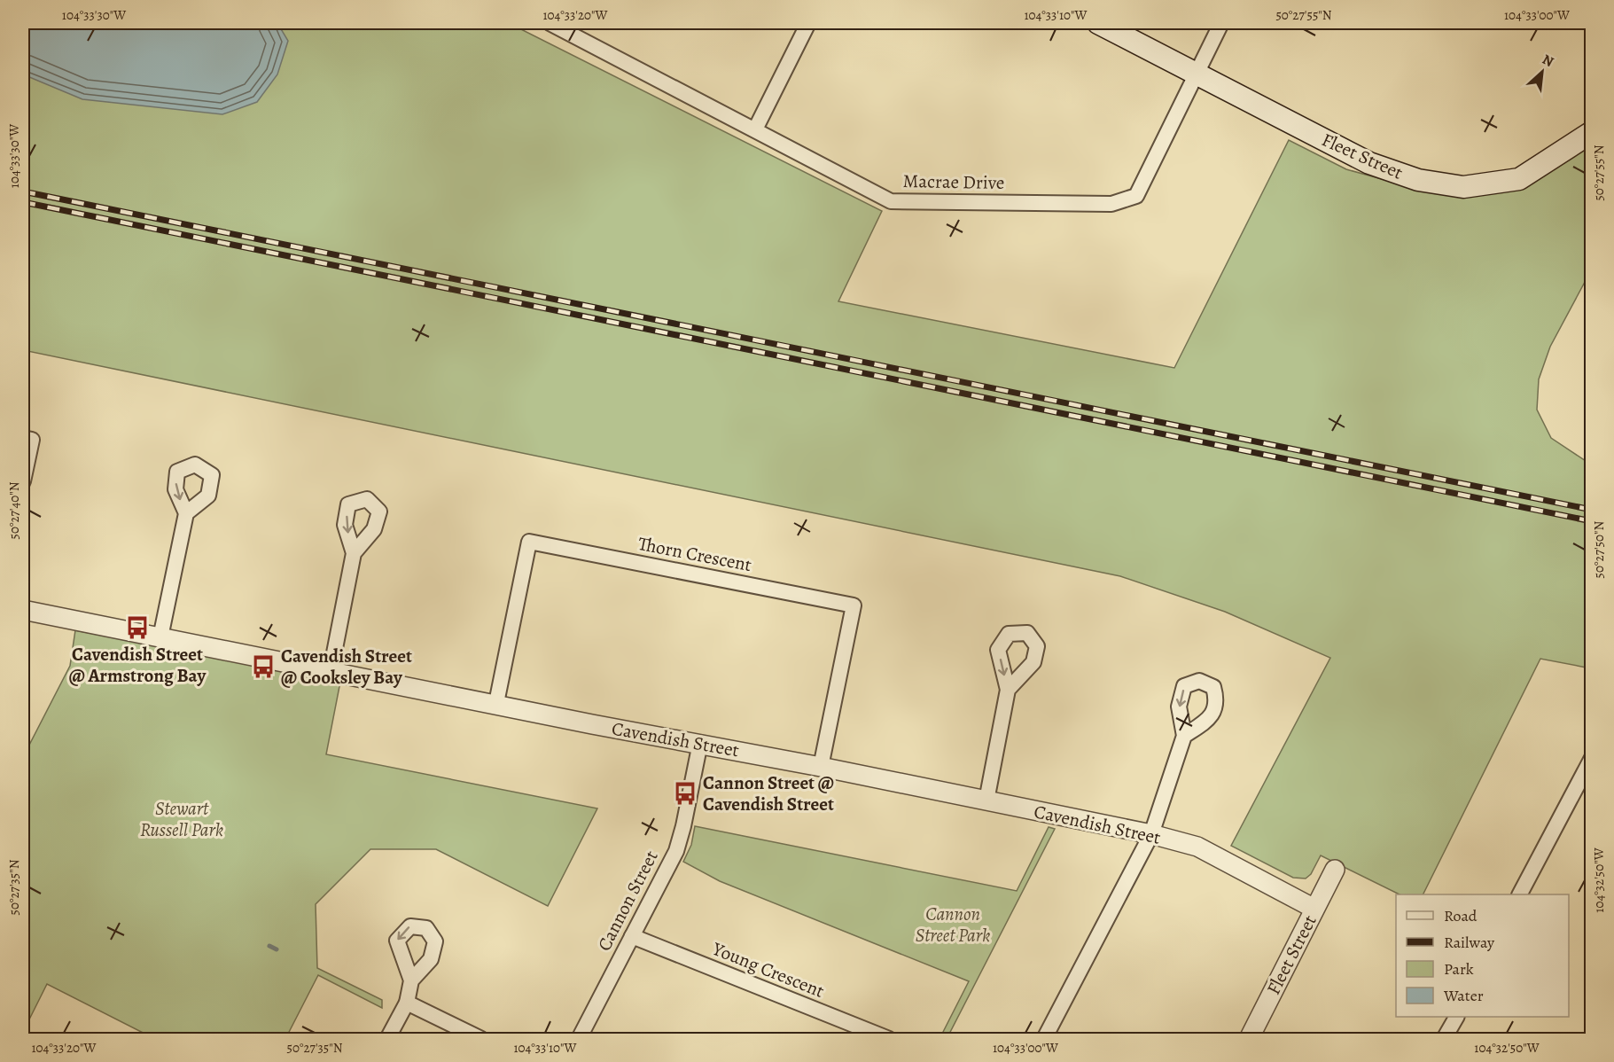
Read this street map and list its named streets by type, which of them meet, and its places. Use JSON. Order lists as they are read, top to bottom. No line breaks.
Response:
{"streets":{"main road":["Fleet Street"],"street":["Macrae Drive","Thorn Crescent","Cavendish Street","Cannon Street","Young Crescent"]},"crossings":[["Fleet Street","Macrae Drive"],["Fleet Street","Cavendish Street"],["Thorn Crescent","Cavendish Street"],["Cavendish Street","Cannon Street"],["Cannon Street","Young Crescent"]],"parks":["Stewart Russell Park","Cannon Street Park"],"places":{"bus stop":["Cavendish Street @ Armstrong Bay","Cavendish Street @ Cooksley Bay","Cannon Street @ Cavendish Street"]},"legend":["Road","Railway","Park","Water"],"north":"top right","coordinates":["104°33'30\"W","104°33'20\"W","104°33'10\"W","50°27'55\"N","104°33'00\"W","50°27'40\"N","50°27'50\"N","104°32'50\"W","50°27'35\"N"]}
